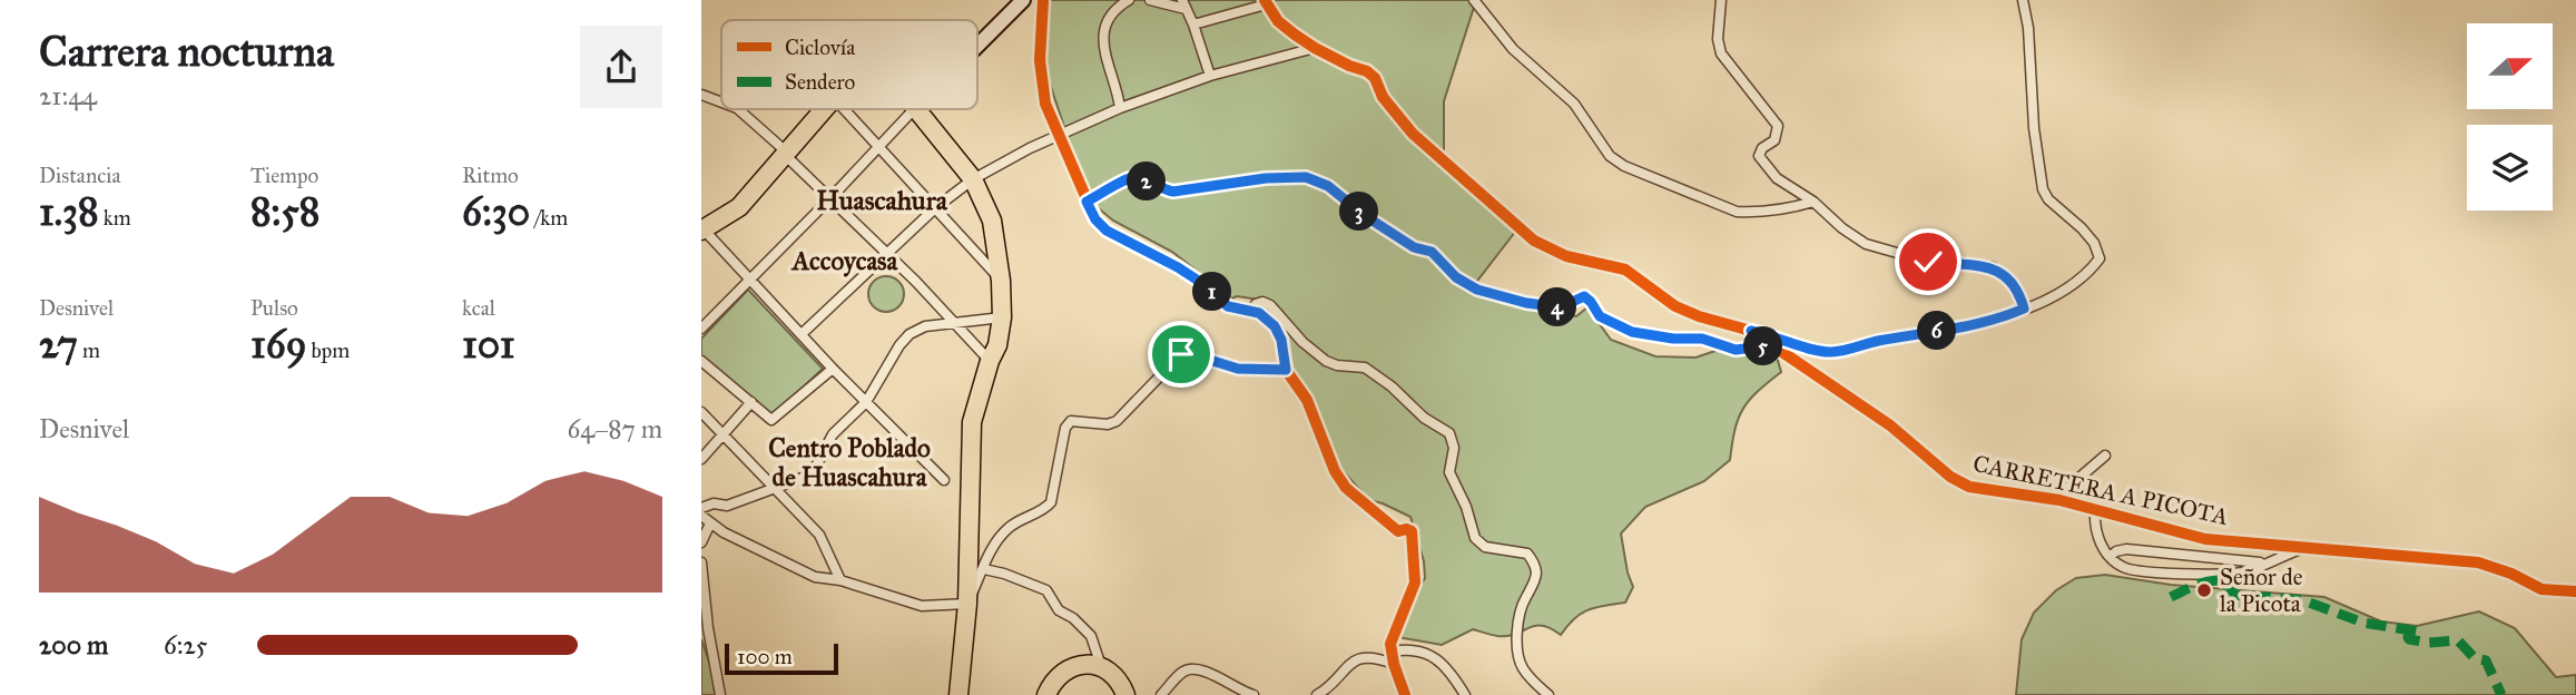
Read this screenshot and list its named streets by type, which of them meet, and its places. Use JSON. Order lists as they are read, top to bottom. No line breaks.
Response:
{"streets":{"street":["CARRETERA A PICOTA"]},"districts":["Huascahura","Accoycasa","Centro Poblado de Huascahura"],"places":["Señor de la Picota"],"legend":["Ciclovía","Sendero"],"scale_bar":"100 m","north":"right","page":{"heading":["Carrera nocturna","21:44"],"stats":[["Distancia","1.38 km"],["Tiempo","8:58"],["Ritmo","6:30 /km"],["Desnivel","27 m"],["Pulso","169 bpm"],["kcal","101"]],"pins":["2","3","1","4","6","5"],"chart":["Desnivel","64–87 m"],"list":[{"name":"200 m","note":"6:25"}],"scale":"100 m"}}
